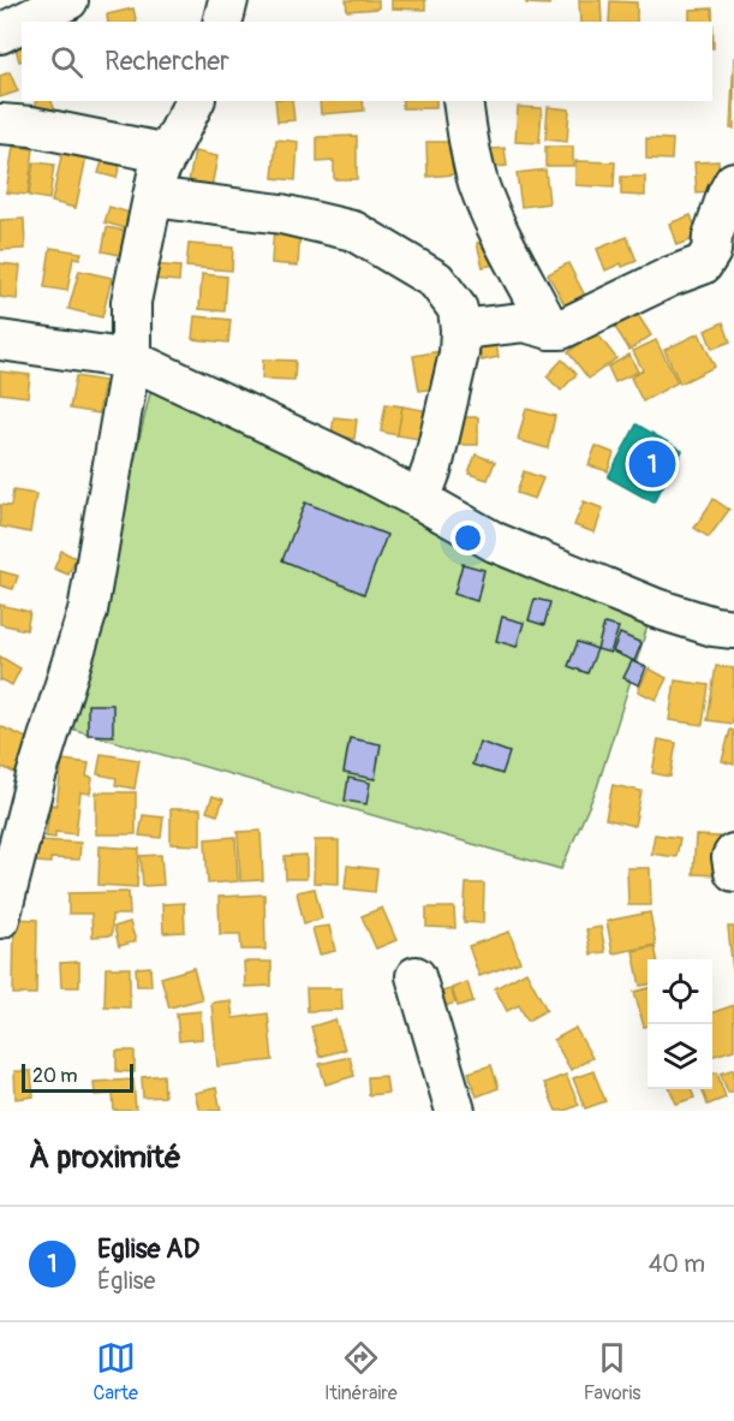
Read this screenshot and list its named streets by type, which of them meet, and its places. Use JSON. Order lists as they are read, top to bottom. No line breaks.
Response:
{"scale_bar":"20 m","page":{"search":"Rechercher","pins":"1","scale":"20 m","heading":"À proximité","list":[{"mark":"1","name":"Eglise AD","note":"Église","value":"40 m"}],"nav":["Carte","Itinéraire","Favoris"]}}
